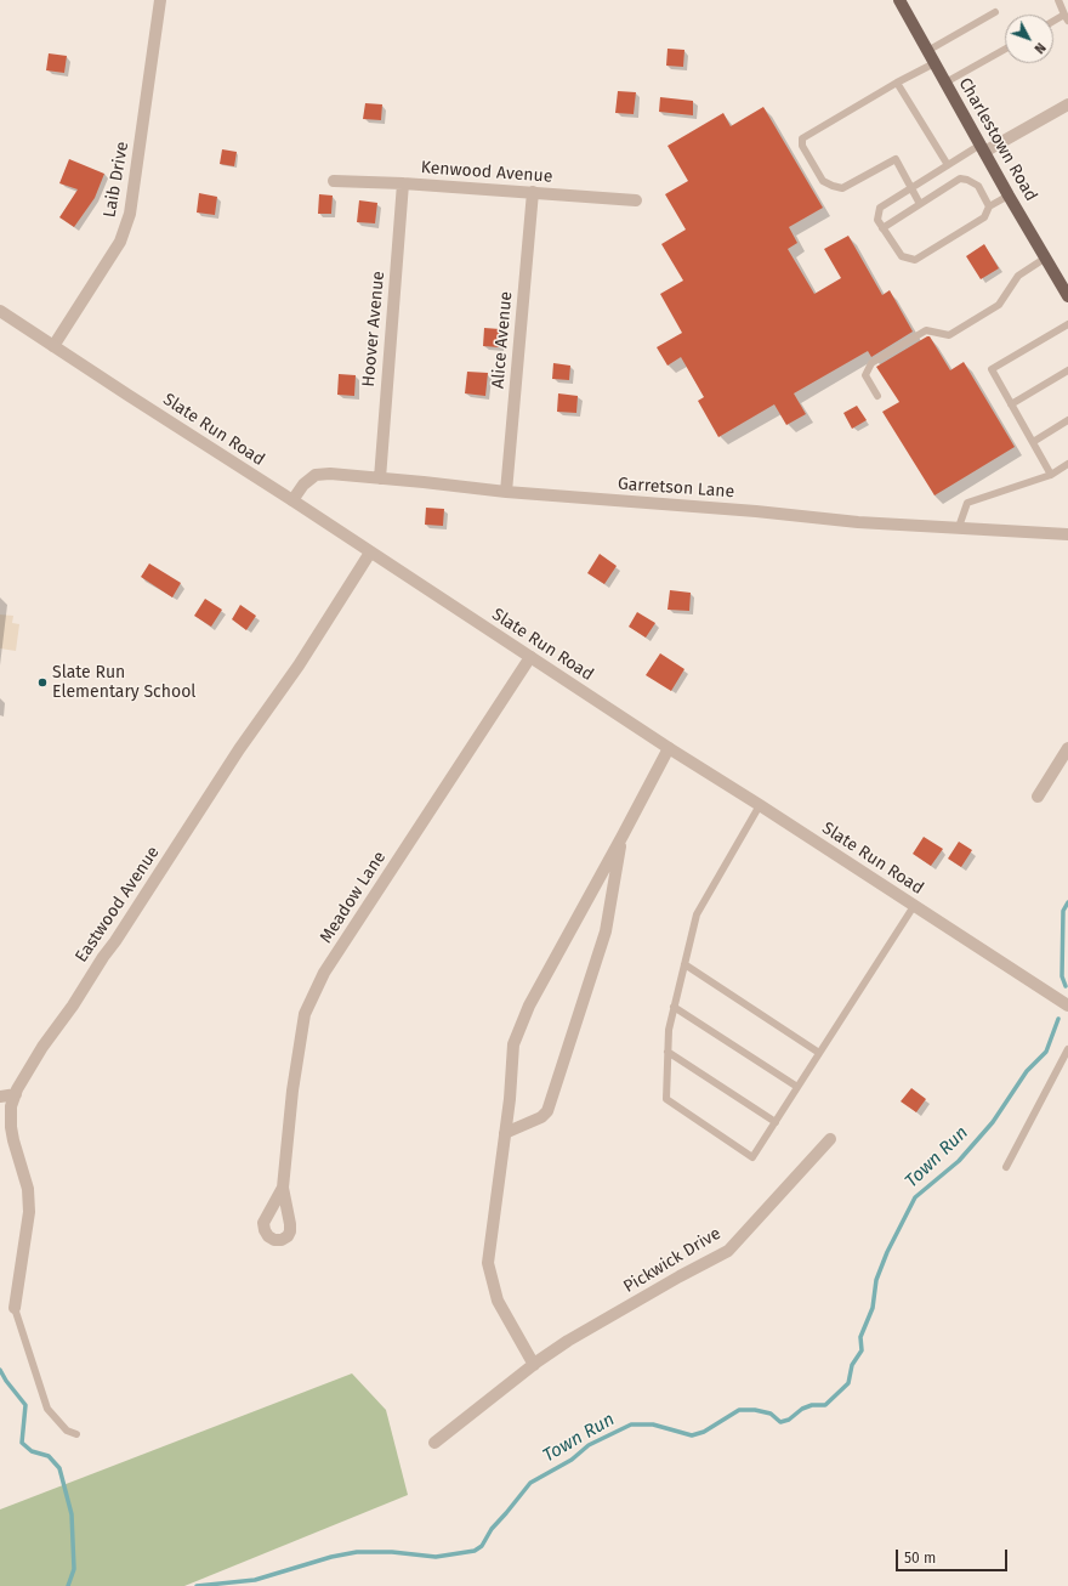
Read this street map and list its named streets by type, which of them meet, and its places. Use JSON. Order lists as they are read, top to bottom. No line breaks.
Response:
{"streets":{"main road":["Charlestown Road"],"street":["Kenwood Avenue","Laib Drive","Hoover Avenue","Alice Avenue","Slate Run Road","Garretson Lane","Meadow Lane","Eastwood Avenue","Pickwick Drive"]},"crossings":[["Kenwood Avenue","Hoover Avenue"],["Kenwood Avenue","Alice Avenue"],["Laib Drive","Slate Run Road"],["Hoover Avenue","Garretson Lane"],["Alice Avenue","Garretson Lane"],["Slate Run Road","Garretson Lane"],["Slate Run Road","Meadow Lane"],["Slate Run Road","Eastwood Avenue"]],"water":["Town Run"],"places":["Slate Run Elementary School"],"scale_bar":"50 m","north":"bottom right"}
